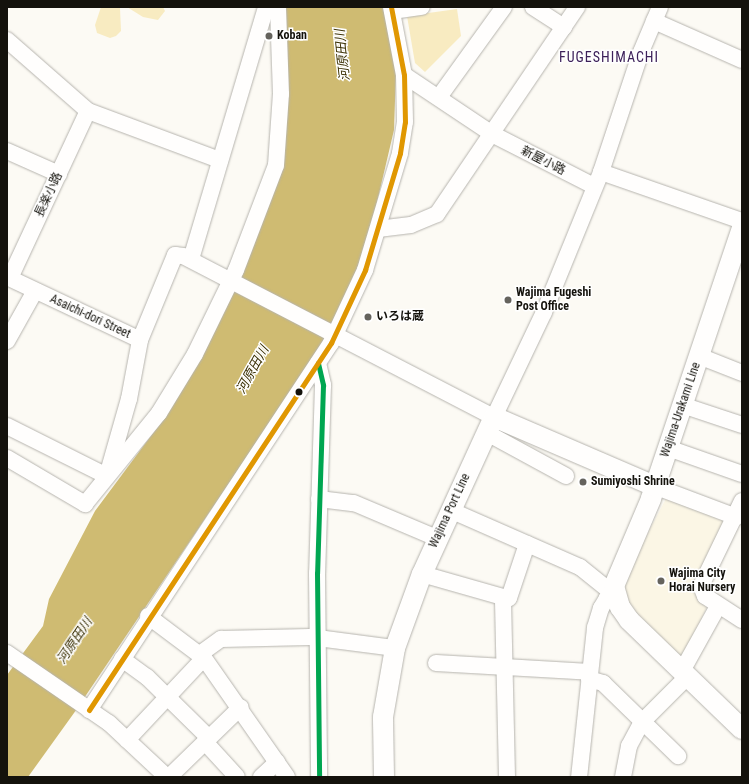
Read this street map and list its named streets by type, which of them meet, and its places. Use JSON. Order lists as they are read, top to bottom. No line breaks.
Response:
{"streets":{"main road":["Wajima-Urakami Line","Wajima Port Line"],"street":["新屋小路","長楽小路","Asaichi-dori Street"]},"crossings":[["長楽小路","Asaichi-dori Street"]],"districts":["FUGESHIMACHI"],"water":["河原田川"],"places":["Koban","Wajima Fugeshi Post Office","いろは蔵","Sumiyoshi Shrine","Wajima City Horai Nursery"]}
